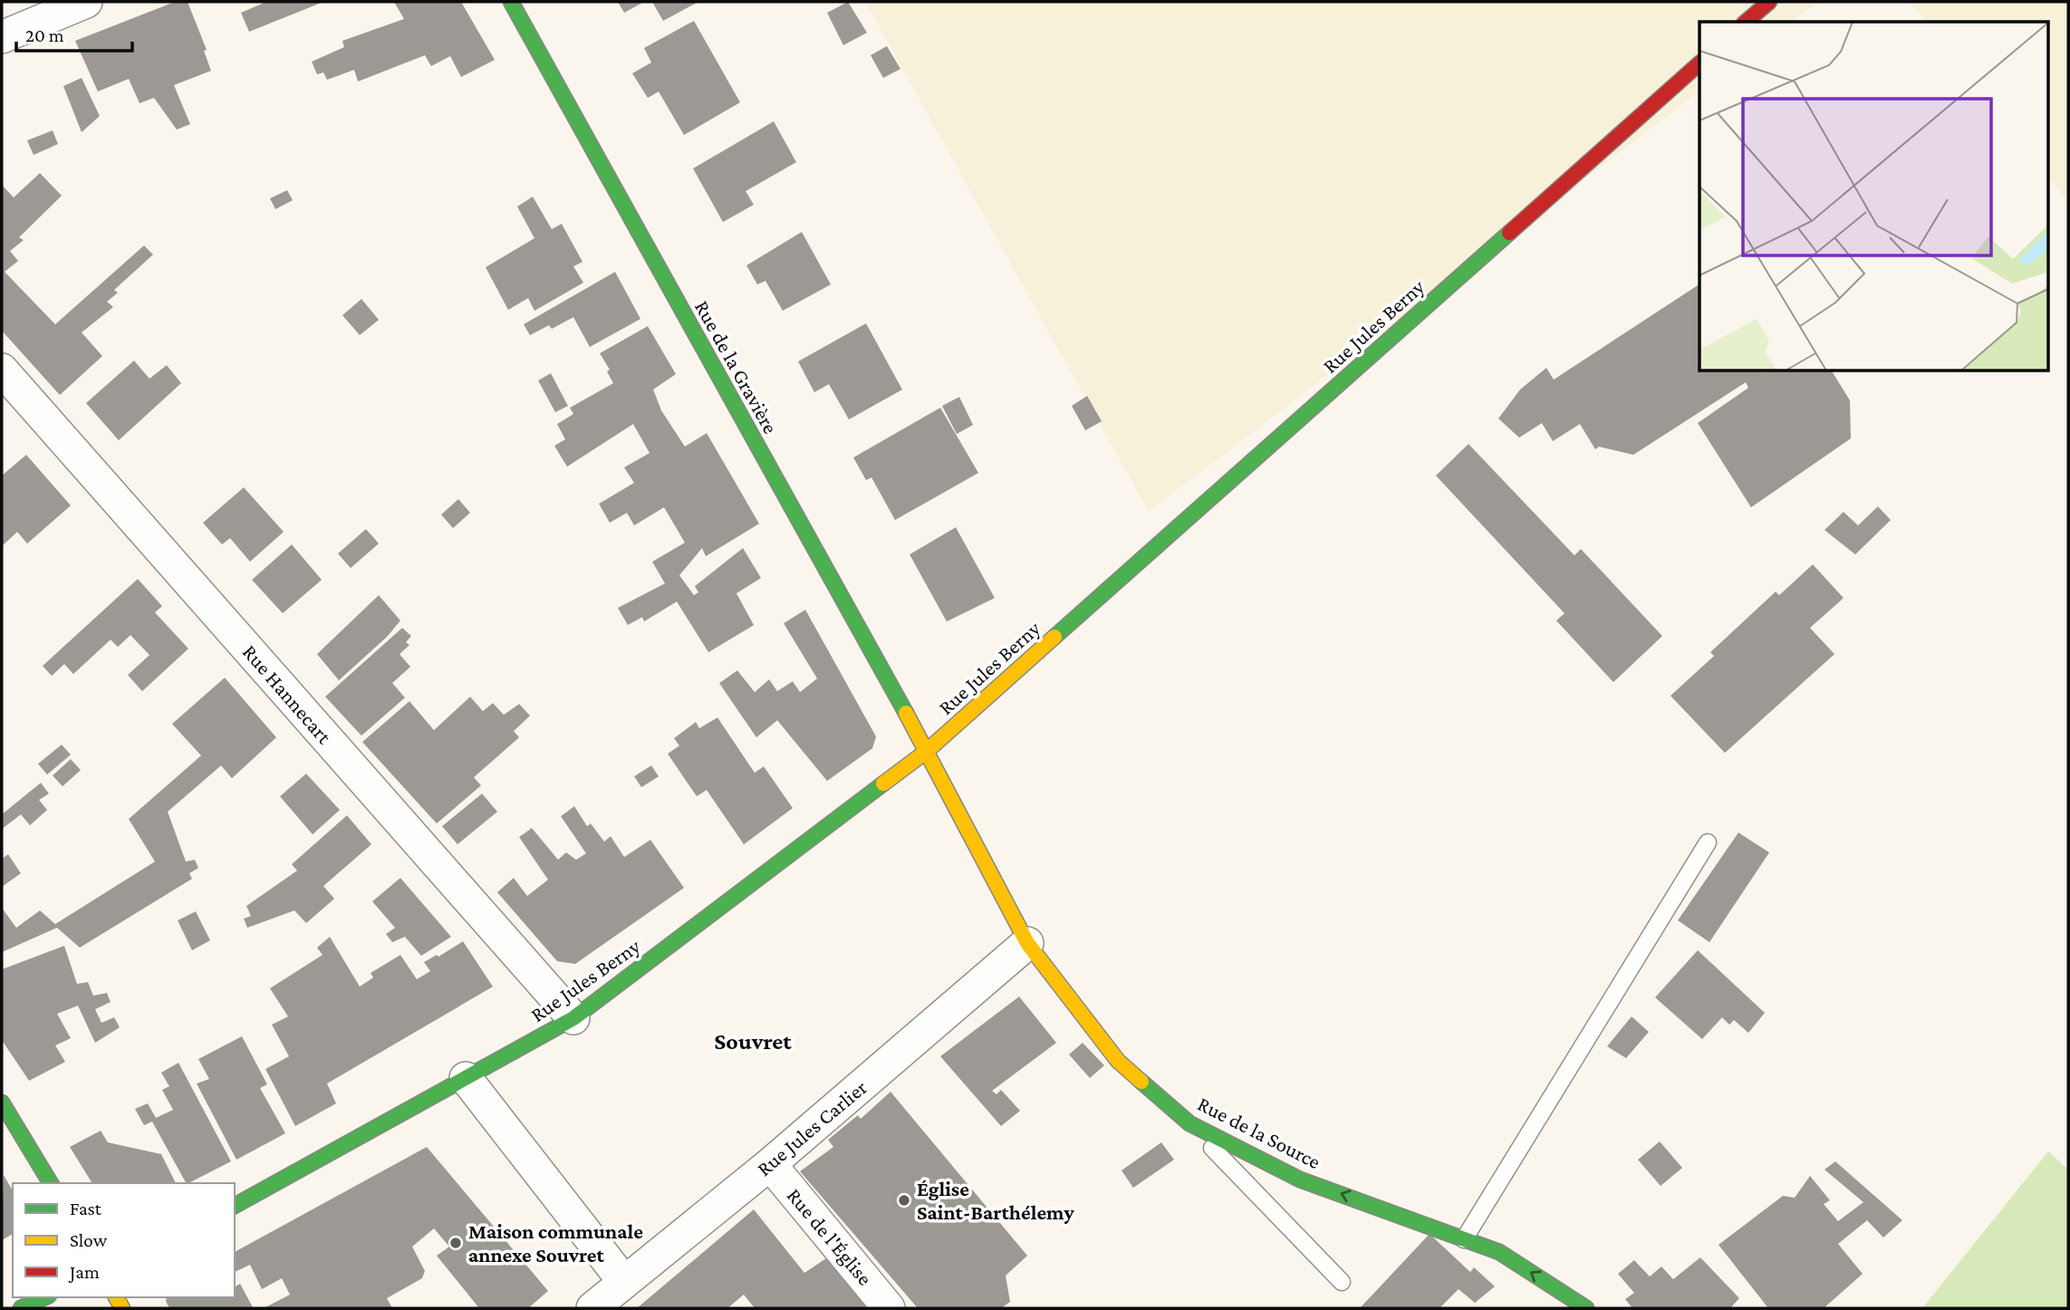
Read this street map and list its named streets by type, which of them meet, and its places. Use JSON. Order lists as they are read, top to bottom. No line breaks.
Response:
{"streets":{"main road":["Rue Jules Berny","Rue de la Gravière","Rue de la Source"],"street":["Rue Hannecart","Rue Jules Carlier","Rue de l'Église"]},"crossings":[["Rue Jules Berny","Rue de la Gravière"],["Rue Jules Berny","Rue Hannecart"],["Rue Jules Berny","Rue de la Source"],["Rue de la Gravière","Rue de la Source"],["Rue Jules Carlier","Rue de la Source"],["Rue Jules Carlier","Rue de l'Église"]],"one_way":["Rue de la Source"],"districts":["Souvret"],"places":["Église Saint-Barthélemy","Maison communale annexe Souvret"],"legend":["Fast","Slow","Jam"],"scale_bar":"20 m"}
